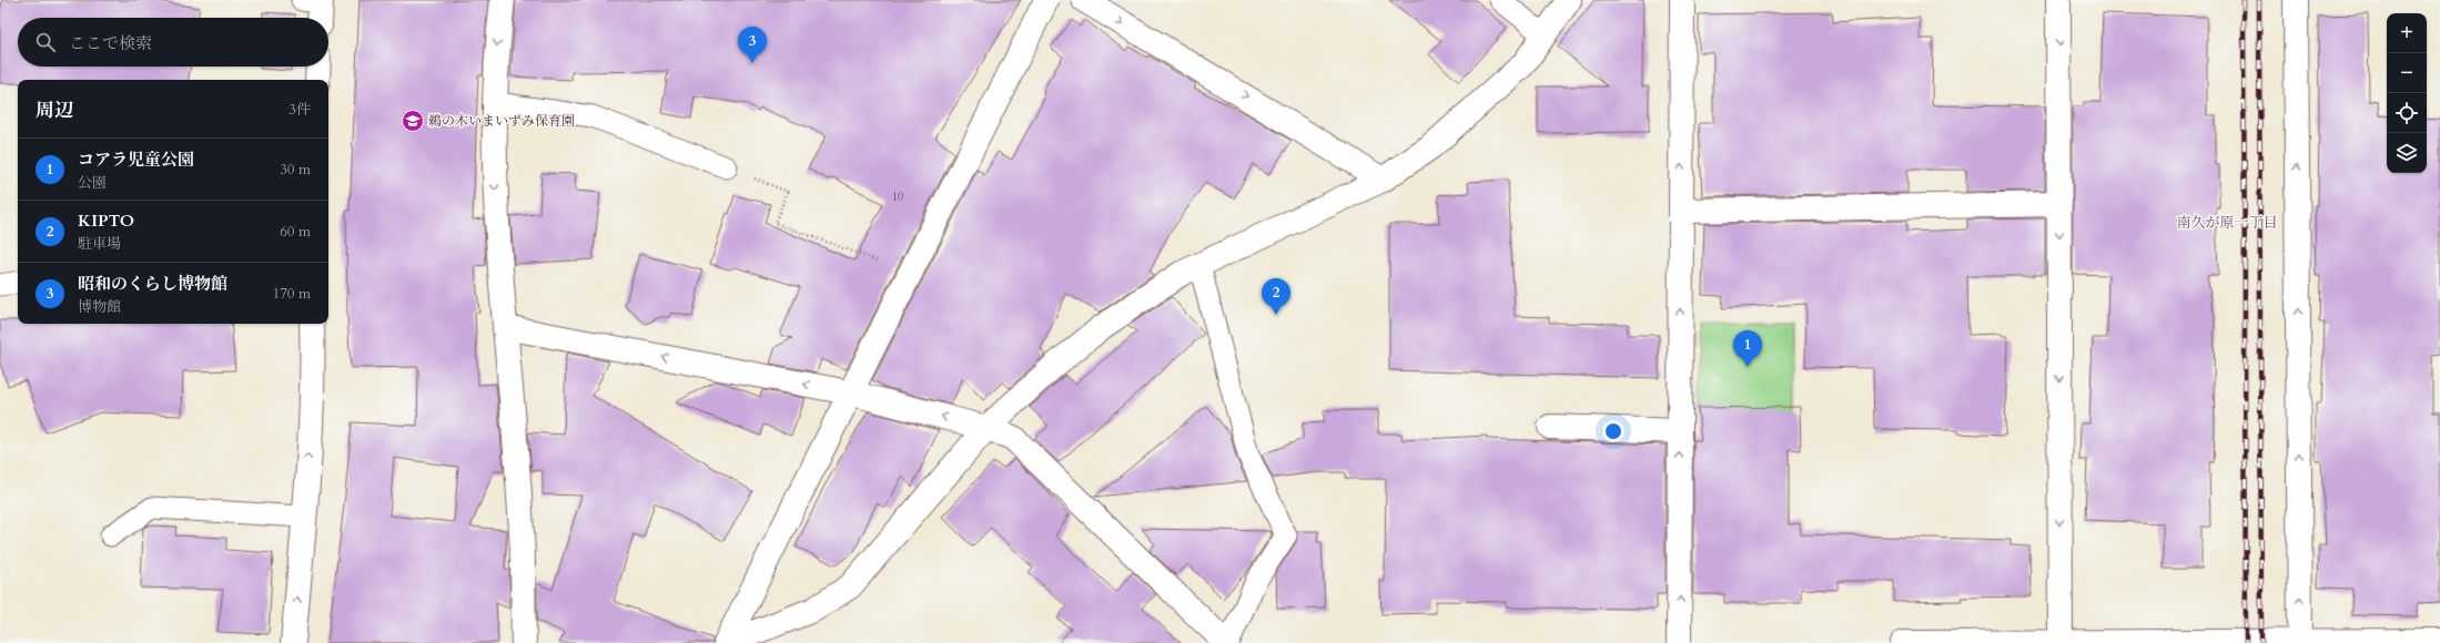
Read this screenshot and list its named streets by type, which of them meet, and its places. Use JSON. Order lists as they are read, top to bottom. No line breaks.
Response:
{"districts":["南久が原一丁目"],"places":{"school or university":["鵜の木いまいずみ保育園"]},"house_numbers":["10"],"page":{"map_buttons":["+","−"],"search":"ここで検索","pins":["3","2","1"],"heading":["周辺","3件"],"list":[{"mark":"1","name":"コアラ児童公園","note":"公園","value":"30 m"},{"mark":"2","name":"KIPTO","note":"駐車場","value":"60 m"},{"mark":"3","name":"昭和のくらし博物館","note":"博物館","value":"170 m"}]}}
